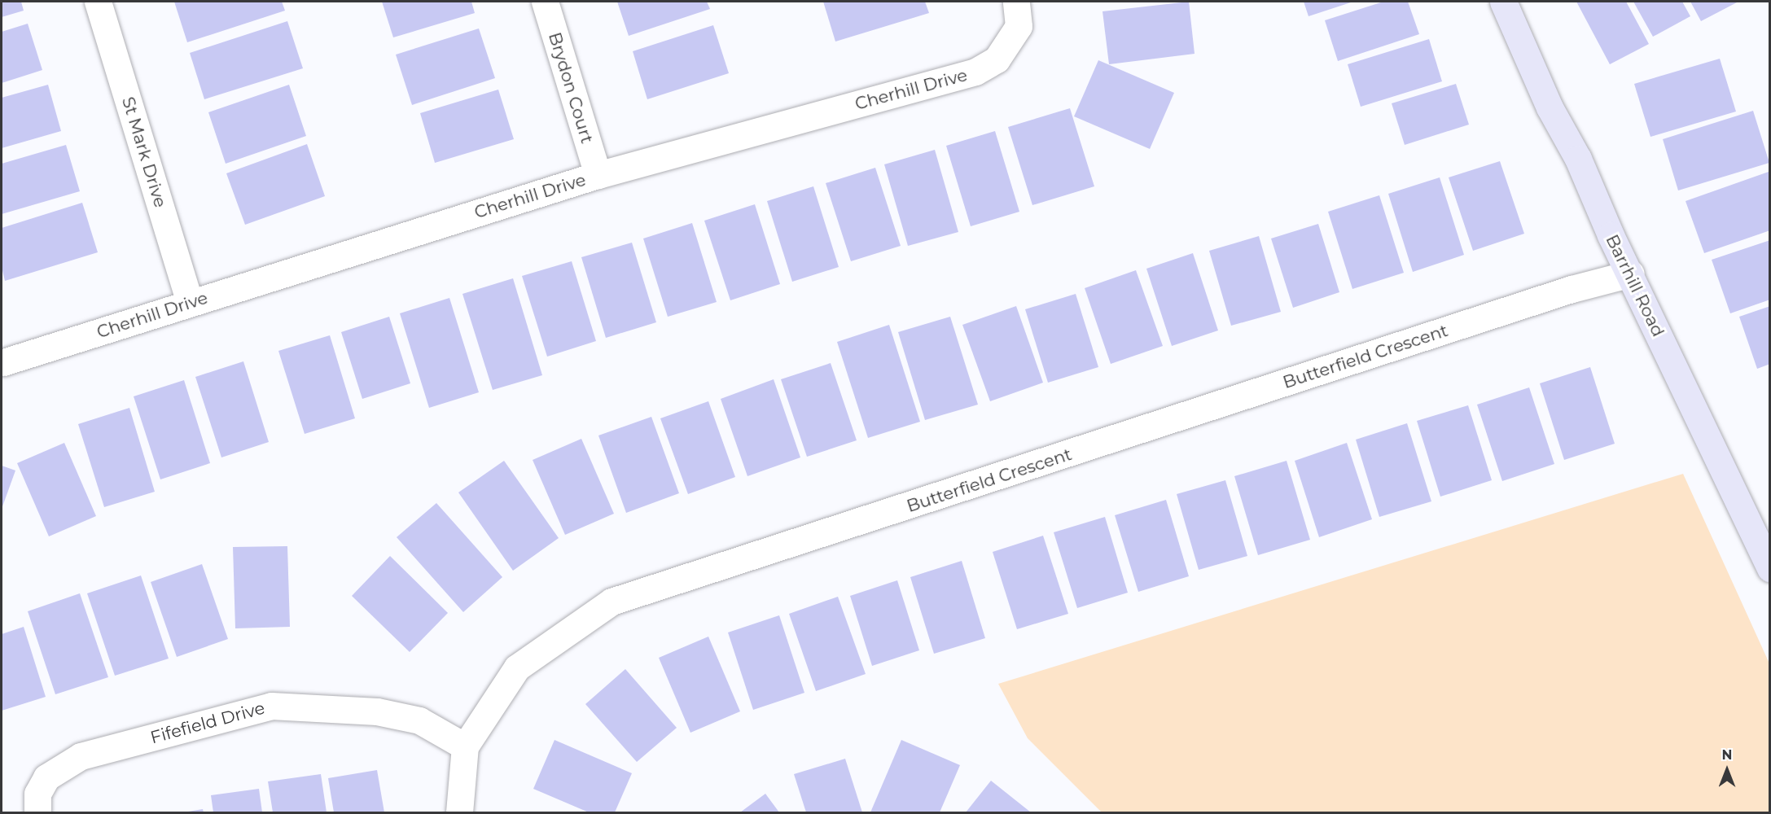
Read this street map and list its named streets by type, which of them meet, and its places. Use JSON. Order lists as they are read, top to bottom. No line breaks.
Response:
{"streets":{"street":["Brydon Court","Cherhill Drive","St Mark Drive","Barrhill Road","Butterfield Crescent","Fifefield Drive"]},"crossings":[["Brydon Court","Cherhill Drive"],["Cherhill Drive","St Mark Drive"],["Barrhill Road","Butterfield Crescent"],["Butterfield Crescent","Fifefield Drive"]],"north":"top"}
